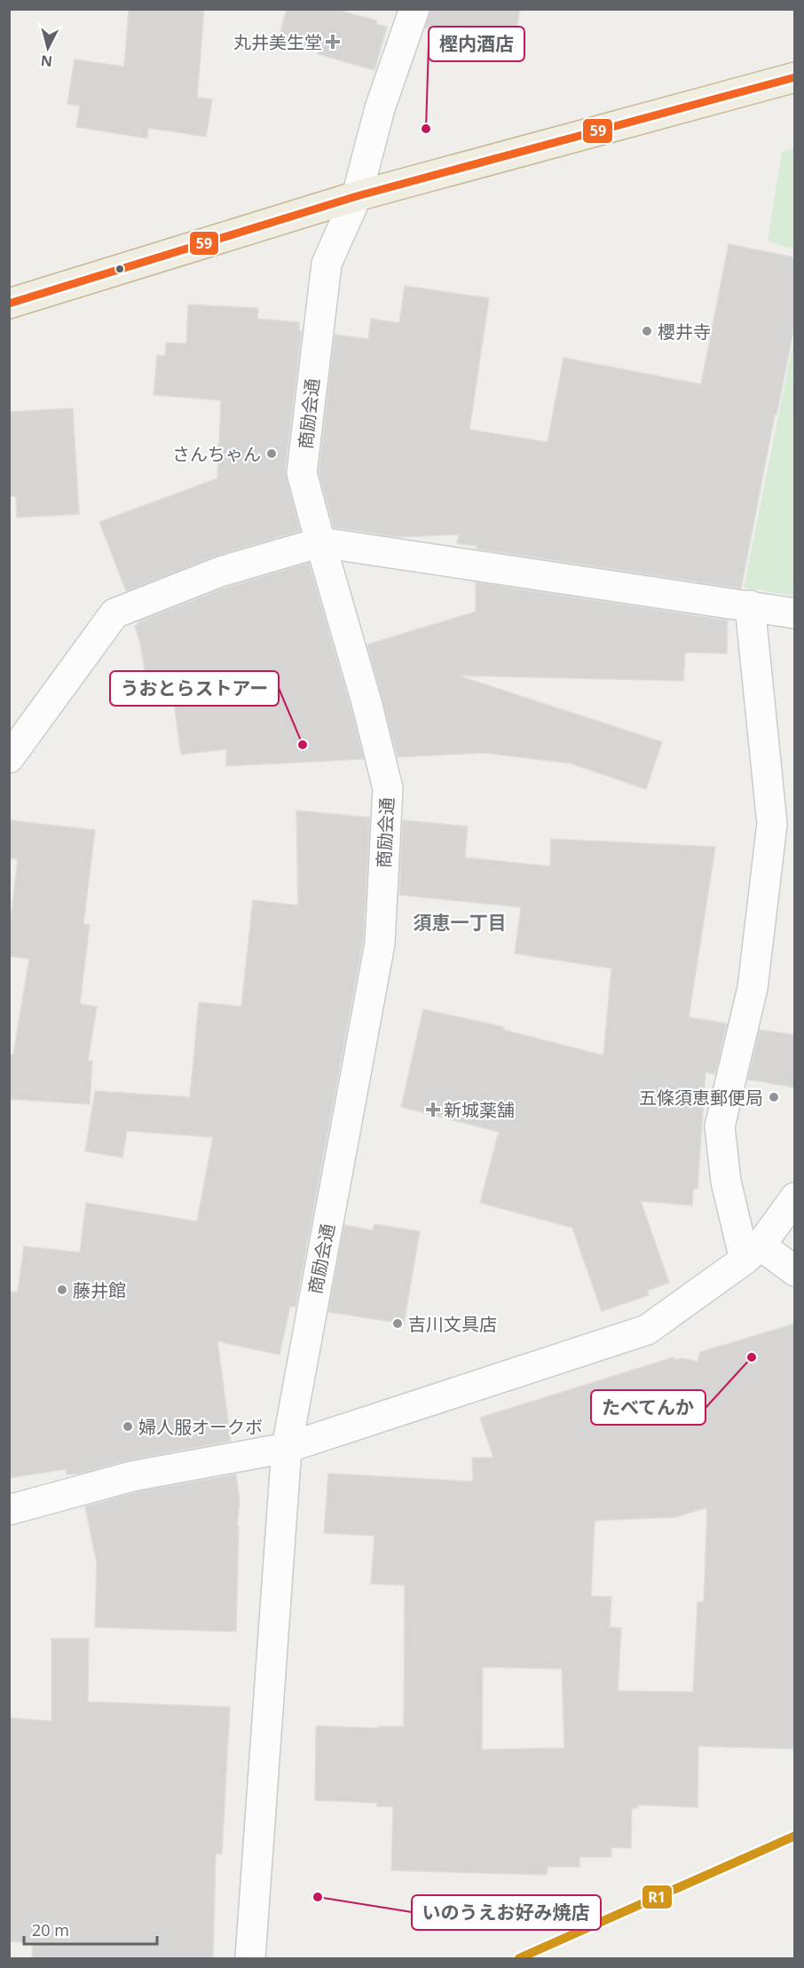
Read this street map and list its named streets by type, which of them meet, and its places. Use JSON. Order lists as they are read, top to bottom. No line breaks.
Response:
{"streets":{"street":["商励会通"]},"districts":["須恵一丁目"],"places":{"health":["丸井美生堂","新城薬舗"],"other":["樫内酒店","櫻井寺","さんちゃん","うおとらストアー","五條須恵郵便局","藤井館","吉川文具店","たべてんか","婦人服オークボ","いのうえお好み焼店"]},"lines":["transit line 59","transit line R1"],"scale_bar":"20 m","north":"bottom"}
